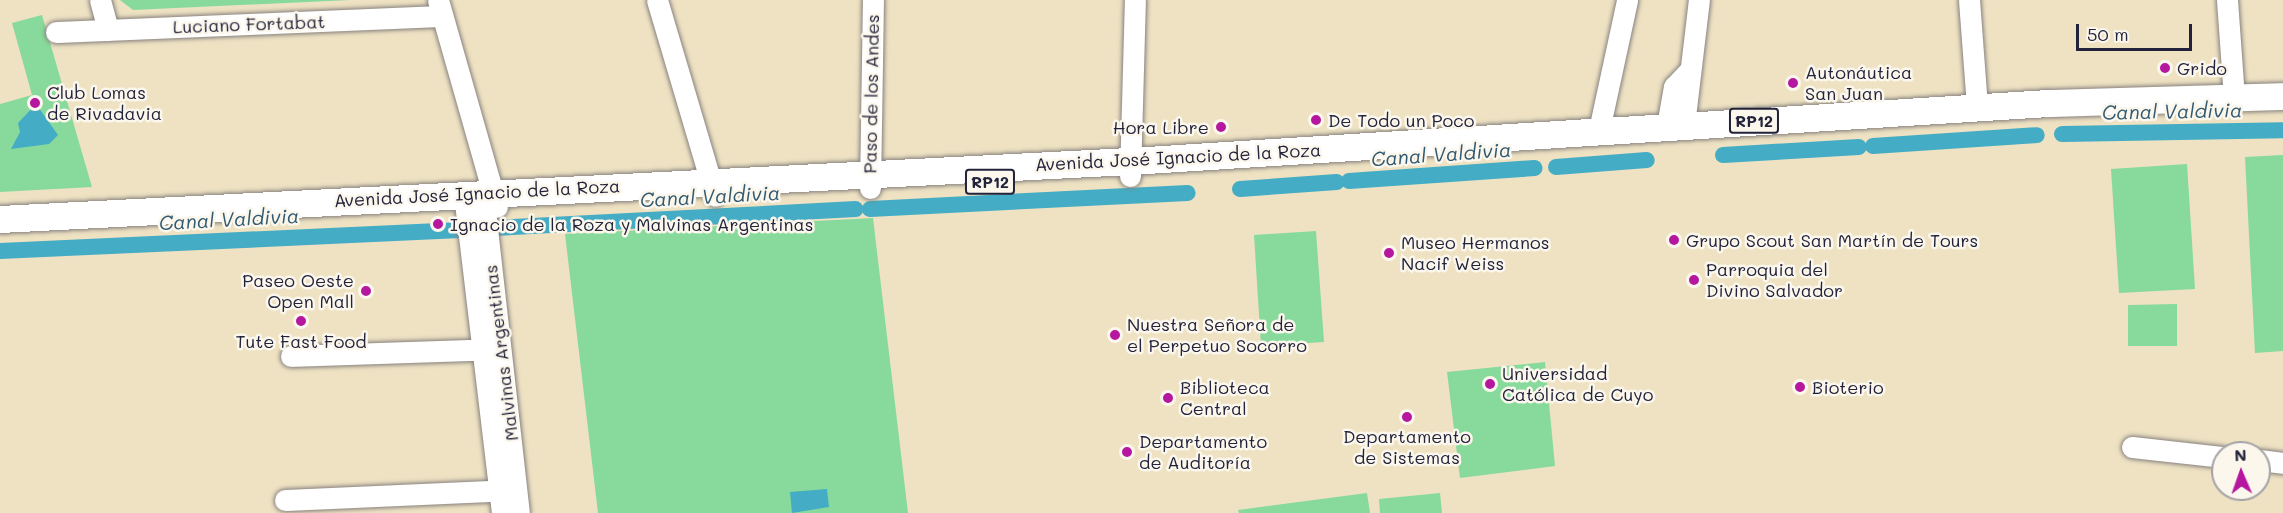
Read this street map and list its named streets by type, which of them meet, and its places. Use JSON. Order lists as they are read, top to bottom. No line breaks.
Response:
{"streets":{"main road":["RP12","Avenida José Ignacio de la Roza"],"street":["Luciano Fortabat","Paso de los Andes","Malvinas Argentinas"]},"crossings":[["Luciano Fortabat","Malvinas Argentinas"],["Paso de los Andes","Avenida José Ignacio de la Roza"],["Avenida José Ignacio de la Roza","Malvinas Argentinas"]],"water":["Canal Valdivia"],"places":["Grido","Autonáutica San Juan","Club Lomas de Rivadavia","De Todo un Poco","Hora Libre","Ignacio de la Roza y Malvinas Argentinas","Grupo Scout San Martín de Tours","Museo Hermanos Nacif Weiss","Parroquia del Divino Salvador","Paseo Oeste Open Mall","Tute Fast Food","Nuestra Señora de el Perpetuo Socorro","Universidad Católica de Cuyo","Bioterio","Biblioteca Central","Departamento de Sistemas","Departamento de Auditoría"],"scale_bar":"50 m","north":"top"}
